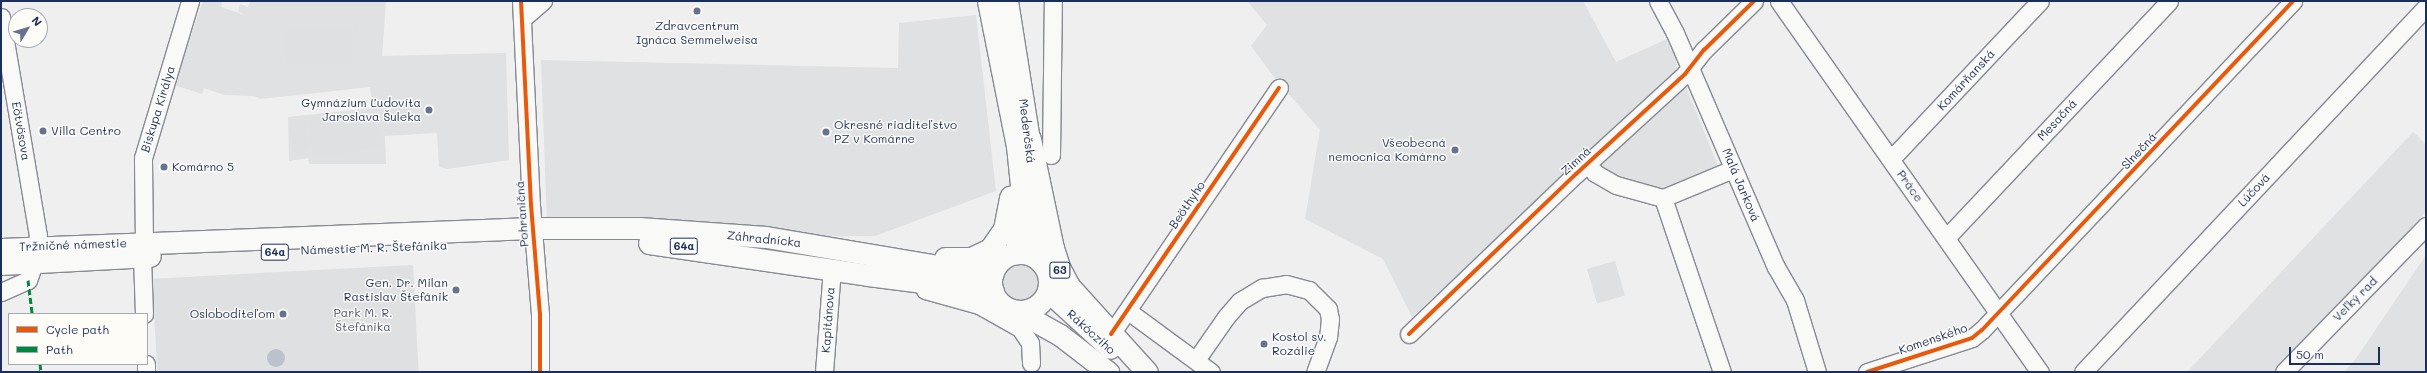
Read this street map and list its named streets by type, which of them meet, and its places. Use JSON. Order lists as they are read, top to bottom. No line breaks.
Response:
{"streets":{"main road":["Mederčská","Záhradnícka","Tržničné námestie","64a","63","Rákócziho"],"street":["Komárňanská","Biskupa Királya","Mesačná","Eötvösova","Slnečná","Zimná","Malá Jarková","Práce","Lúčová","Beöthyho","Pohraničná","Veľký rad","Kapitánova","Komenského"]},"crossings":[["Komárňanská","Práce"],["Biskupa Királya","Tržničné námestie"],["Biskupa Királya","64a"],["Mesačná","Práce"],["Eötvösova","Tržničné námestie"],["Mederčská","Záhradnícka"],["Mederčská","63"],["Mederčská","Rákócziho"],["Slnečná","Práce"],["Slnečná","Komenského"],["Zimná","Malá Jarková"],["Práce","Komenského"],["Beöthyho","63"],["Pohraničná","Záhradnícka"],["Pohraničná","64a"],["Záhradnícka","64a"],["Záhradnícka","63"],["Záhradnícka","Kapitánova"],["Záhradnícka","Rákócziho"],["Tržničné námestie","64a"],["63","Rákócziho"]],"parks":["Park M. R. Štefánika"],"places":["Zdravcentrum Ignáca Semmelweisa","Gymnázium Ľudovíta Jaroslava Šuleka","Villa Centro","Okresné riaditeľstvo PZ v Komárne","Všeobecná nemocnica Komárno","Komárno 5","Gen. Dr. Milan Rastislav Štefánik","Osloboditeľom","Kostol sv. Rozálie"],"legend":["Cycle path","Path"],"scale_bar":"50 m","north":"top right"}
